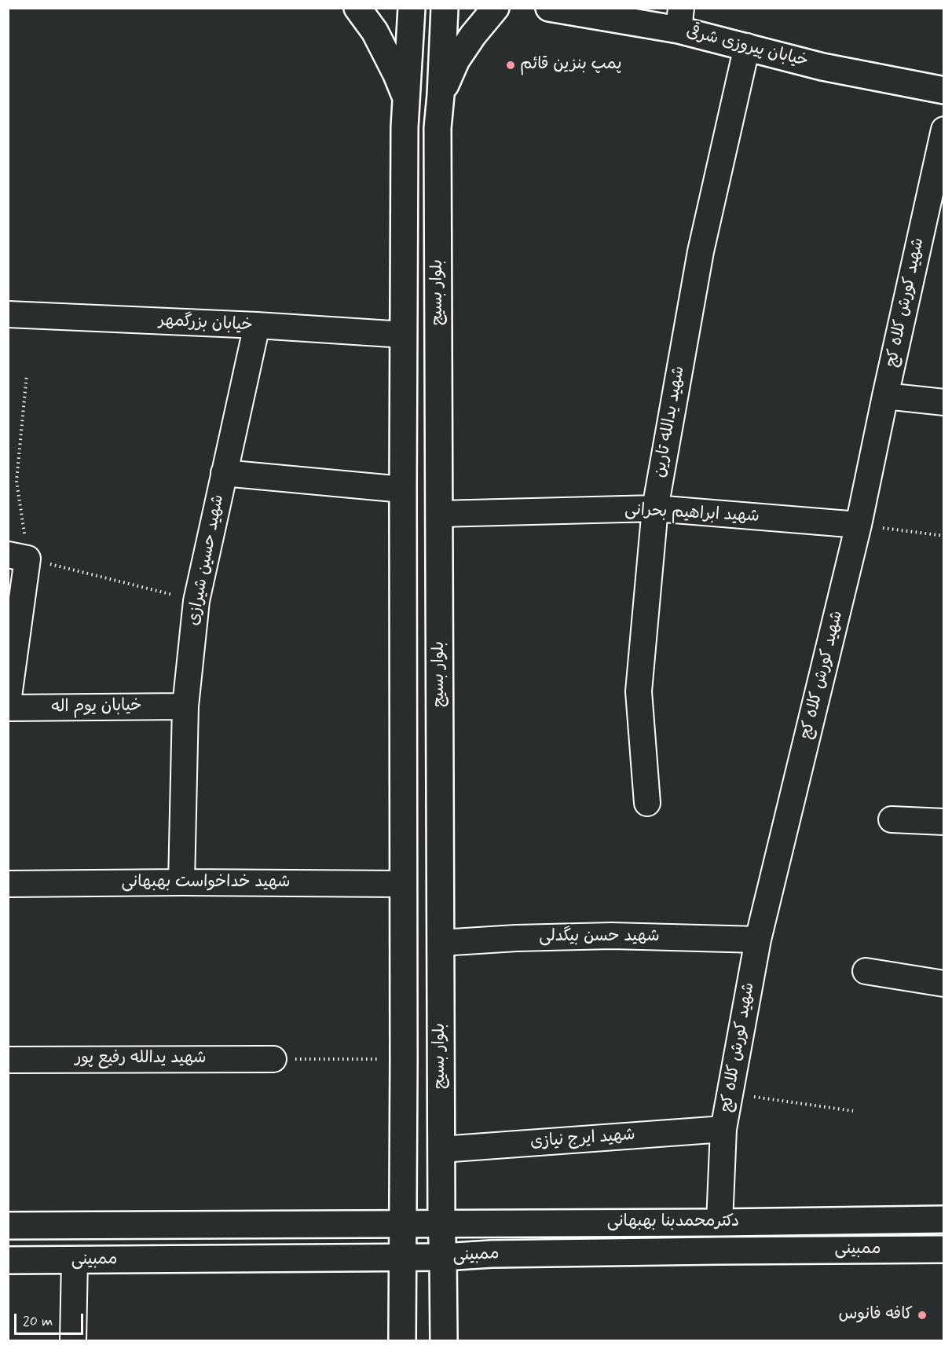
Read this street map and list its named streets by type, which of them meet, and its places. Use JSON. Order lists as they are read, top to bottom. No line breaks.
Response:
{"streets":{"main road":["خیابان پیروزی شرقی","بلوار بسیج","دکترمحمدبنا بهبهانی","ممبینی"],"street":["شهید کورش کلاه کج","خیابان بزرگمهر","شهید یدالله تارین","شهید ابراهیم بحرانی","شهید حسین شیرازی","خیابان یوم اله","شهید خداخواست بهبهانی","شهید حسن بیگدلی","شهید یدالله رفیع پور","شهید ایرج نیازی"]},"crossings":[["خیابان پیروزی شرقی","شهید یدالله تارین"],["بلوار بسیج","خیابان بزرگمهر"],["بلوار بسیج","شهید ابراهیم بحرانی"],["بلوار بسیج","شهید خداخواست بهبهانی"],["بلوار بسیج","شهید حسن بیگدلی"],["بلوار بسیج","شهید ایرج نیازی"],["بلوار بسیج","دکترمحمدبنا بهبهانی"],["بلوار بسیج","ممبینی"],["شهید کورش کلاه کج","شهید ابراهیم بحرانی"],["شهید کورش کلاه کج","شهید حسن بیگدلی"],["شهید کورش کلاه کج","شهید ایرج نیازی"],["شهید کورش کلاه کج","دکترمحمدبنا بهبهانی"],["خیابان بزرگمهر","شهید حسین شیرازی"],["شهید یدالله تارین","شهید ابراهیم بحرانی"],["شهید حسین شیرازی","خیابان یوم اله"],["شهید حسین شیرازی","شهید خداخواست بهبهانی"],["دکترمحمدبنا بهبهانی","ممبینی"]],"places":["پمپ بنزین قائم","کافه فانوس"],"scale_bar":"20 m"}
